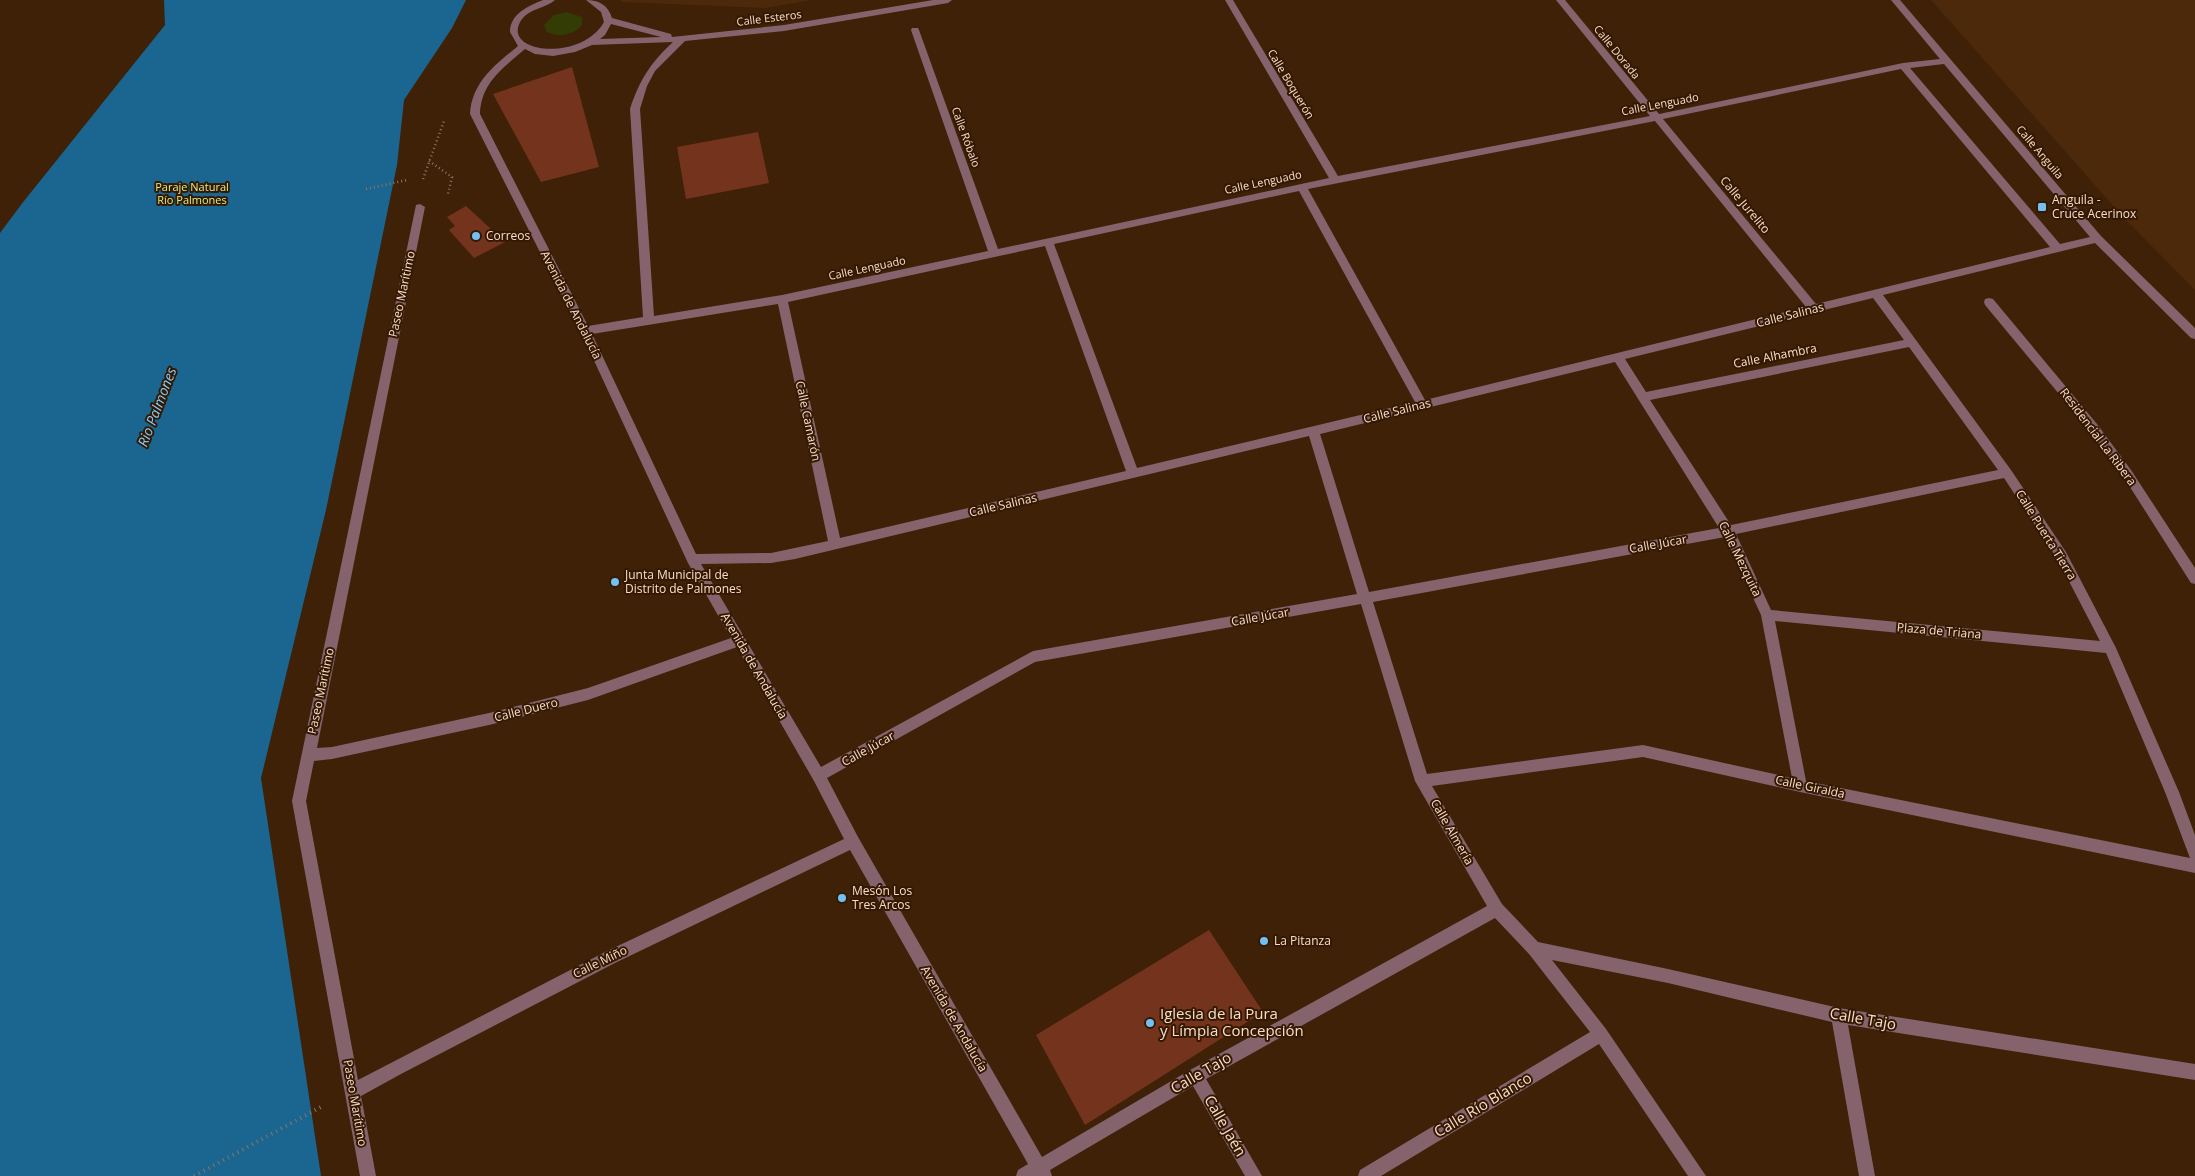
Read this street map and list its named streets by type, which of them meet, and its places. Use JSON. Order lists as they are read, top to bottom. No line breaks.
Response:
{"streets":{"street":["Calle Esteros","Calle Dorada","Calle Boquerón","Calle Lenguado","Calle Róbalo","Calle Anguila","Calle Jurelito","Paseo Marítimo","Avenida de Andalucía","Calle Salinas","Calle Alhambra","Calle Camarón","Residencial La Ribera","Calle Puerta Tierra","Calle Júcar","Calle Mezquita","Plaza de Triana","Calle Duero","Calle Giralda","Calle Almería","Calle Miño","Calle Tajo","Calle Río Blanco","Calle Jaén"]},"crossings":[["Calle Dorada","Calle Lenguado"],["Calle Dorada","Calle Jurelito"],["Calle Boquerón","Calle Lenguado"],["Calle Lenguado","Calle Róbalo"],["Calle Lenguado","Calle Anguila"],["Calle Lenguado","Calle Jurelito"],["Calle Lenguado","Avenida de Andalucía"],["Calle Lenguado","Calle Camarón"],["Calle Anguila","Calle Salinas"],["Calle Jurelito","Calle Salinas"],["Paseo Marítimo","Calle Duero"],["Paseo Marítimo","Calle Miño"],["Avenida de Andalucía","Calle Salinas"],["Avenida de Andalucía","Calle Júcar"],["Avenida de Andalucía","Calle Duero"],["Avenida de Andalucía","Calle Miño"],["Avenida de Andalucía","Calle Tajo"],["Calle Salinas","Calle Camarón"],["Calle Salinas","Calle Puerta Tierra"],["Calle Salinas","Calle Mezquita"],["Calle Salinas","Calle Almería"],["Calle Alhambra","Calle Puerta Tierra"],["Calle Alhambra","Calle Mezquita"],["Calle Puerta Tierra","Plaza de Triana"],["Calle Júcar","Calle Mezquita"],["Calle Júcar","Calle Almería"],["Calle Mezquita","Plaza de Triana"],["Calle Mezquita","Calle Giralda"],["Calle Giralda","Calle Almería"],["Calle Almería","Calle Tajo"],["Calle Almería","Calle Río Blanco"],["Calle Tajo","Calle Jaén"]],"water":["Rio Palmones"],"parks":["Paraje Natural Río Palmones"],"places":{"transit":["Anguila - Cruce Acerinox"],"other":["Correos","Junta Municipal de Distrito de Palmones","Mesón Los Tres Arcos","La Pitanza","Iglesia de la Pura y Límpia Concepción"]}}
